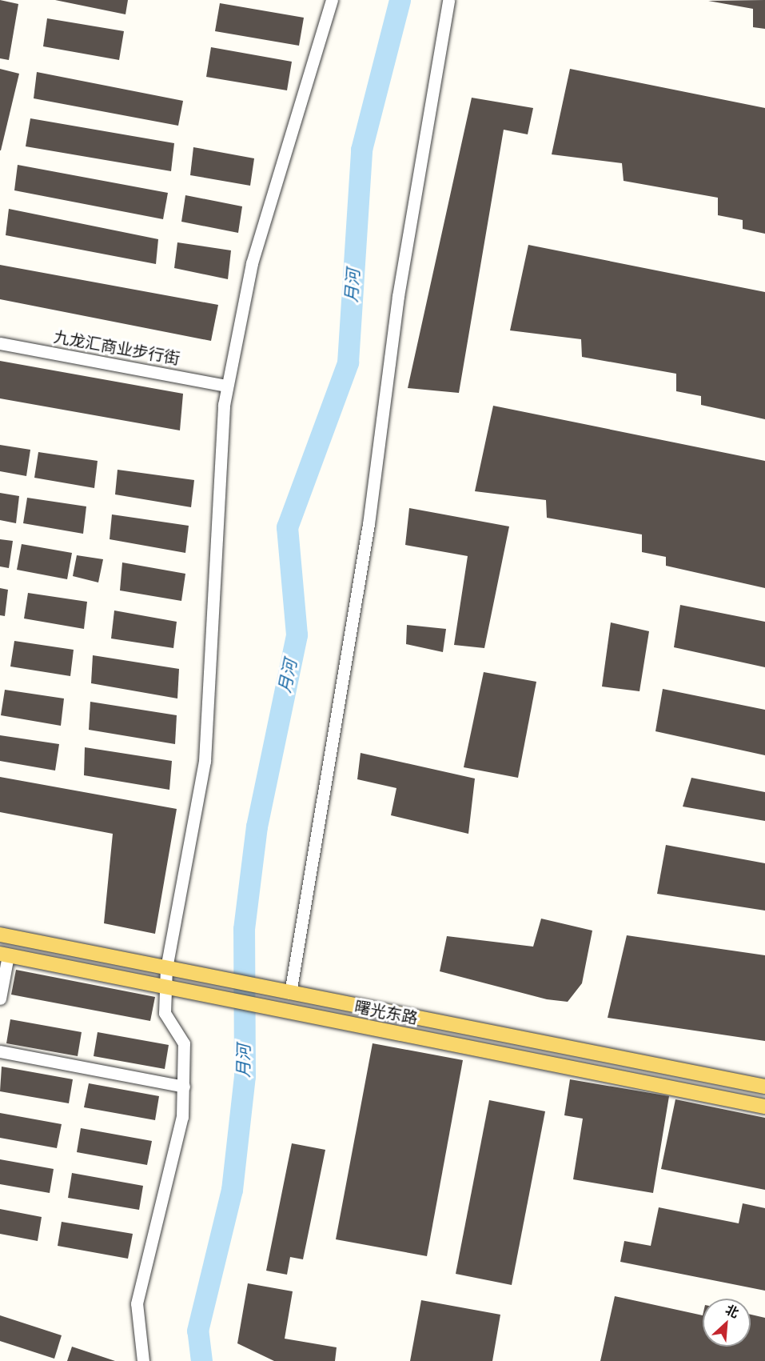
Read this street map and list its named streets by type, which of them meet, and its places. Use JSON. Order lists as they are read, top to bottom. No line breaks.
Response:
{"streets":{"main road":["曙光东路"],"street":["九龙汇商业步行街"]},"water":["月河"],"north":"top right"}
